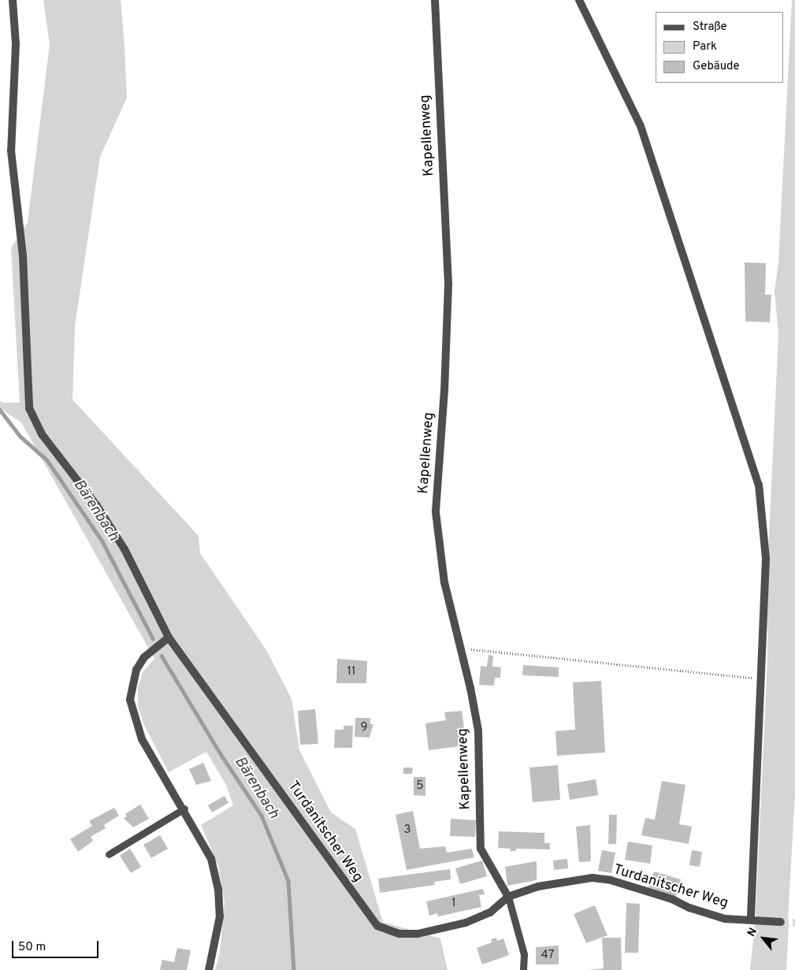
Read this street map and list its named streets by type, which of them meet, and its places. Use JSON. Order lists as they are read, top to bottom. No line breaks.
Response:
{"streets":{"street":["Kapellenweg","Turdanitscher Weg"]},"crossings":[["Kapellenweg","Turdanitscher Weg"]],"water":["Bärenbach"],"house_numbers":["11","9","5","3","1","47"],"legend":["Straße","Park","Gebäude"],"scale_bar":"50 m","north":"top left"}
